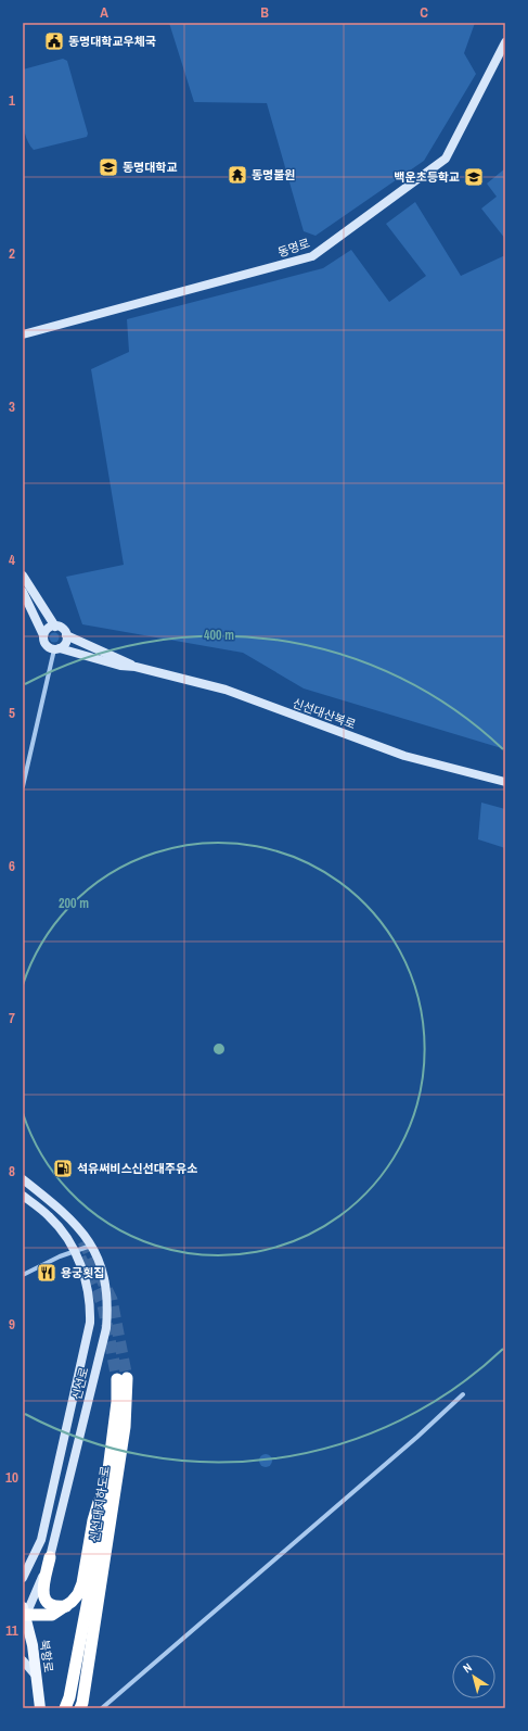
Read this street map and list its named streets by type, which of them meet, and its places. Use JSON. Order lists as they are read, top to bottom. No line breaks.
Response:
{"streets":{"highway":["신선대지하도로"],"main road":["동명로","신선대산복로","신선로","북항로"]},"crossings":[["신선로","북항로"]],"places":{"public building":["동명대학교우체국"],"school or university":["동명대학교","백운초등학교"],"temple":["동명불원"],"fuel station":["석유써비스신선대주유소"],"restaurant":["용궁횟집"]},"north":"top left","grid":{"columns":["A","B","C"],"rows":["1","2","3","4","5","6","7","8","9","10","11"]},"rings":["400 m","200 m"]}
